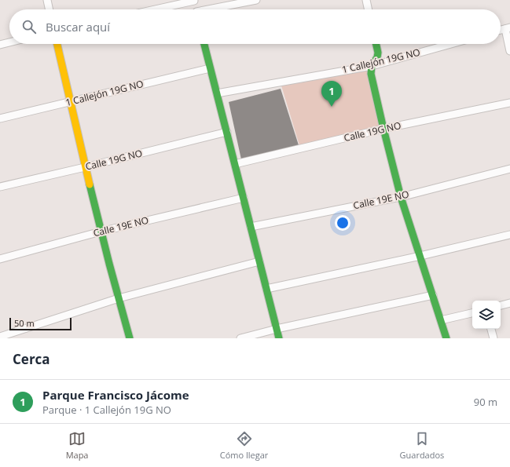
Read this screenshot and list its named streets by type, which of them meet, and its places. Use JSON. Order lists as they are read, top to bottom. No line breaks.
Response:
{"streets":{"street":["1 Callejón 19G NO","Calle 19G NO","Calle 19E NO"]},"scale_bar":"50 m","page":{"search":"Buscar aquí","pins":"1","scale":"50 m","heading":"Cerca","list":[{"mark":"1","name":"Parque Francisco Jácome","note":"Parque · 1 Callejón 19G NO","value":"90 m"}],"nav":["Mapa","Cómo llegar","Guardados"]}}
